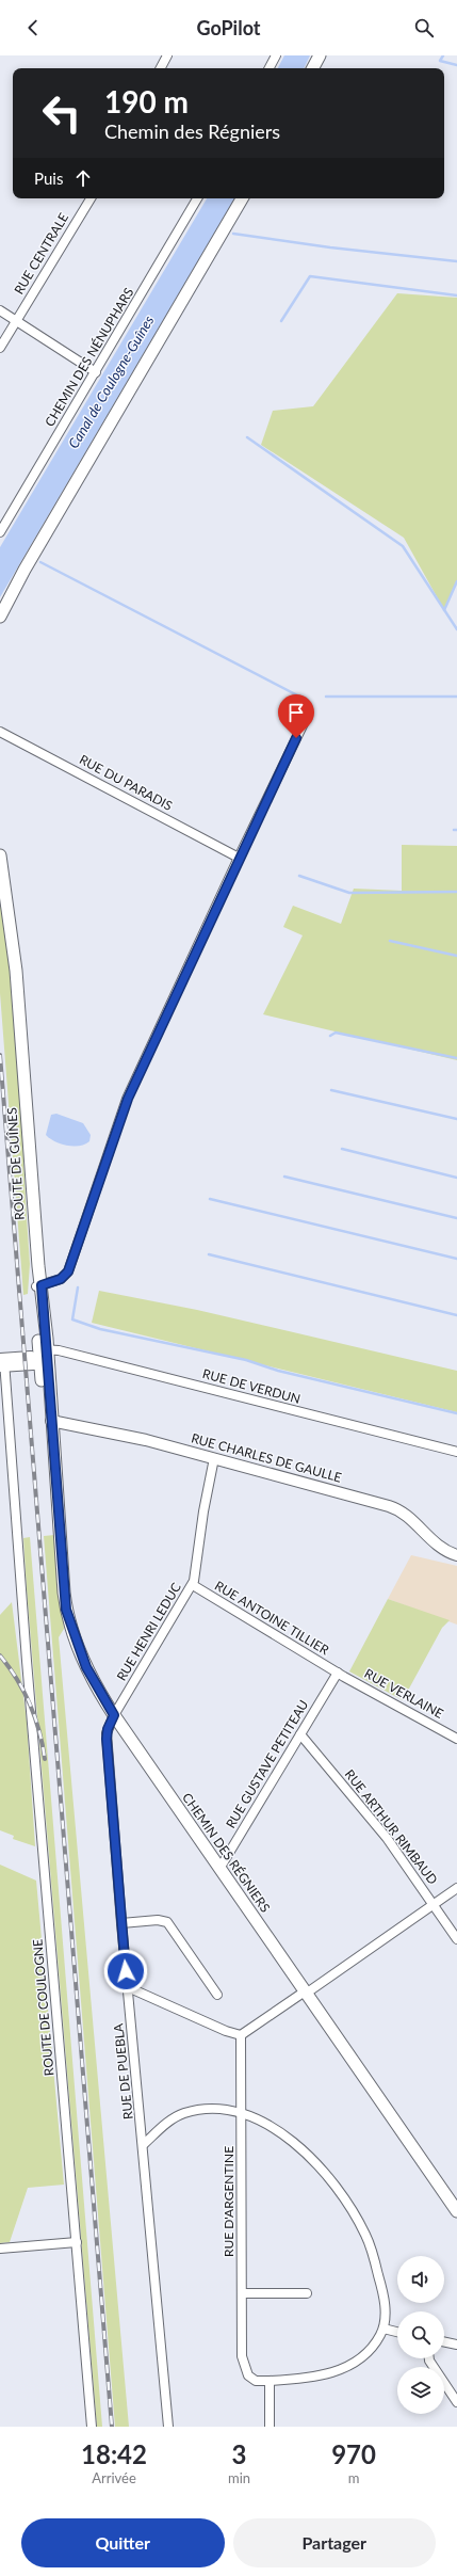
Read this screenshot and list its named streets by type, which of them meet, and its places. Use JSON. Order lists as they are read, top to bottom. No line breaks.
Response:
{"streets":{"main road":["ROUTE DE GUÎNES","CHEMIN DES RÉGNIERS"],"street":["RUE CENTRALE","CHEMIN DES NÉNUPHARS","RUE DU PARADIS","RUE DE VERDUN","RUE CHARLES DE GAULLE","RUE ANTOINE TILLIER","RUE HENRI LEDUC","RUE VERLAINE","RUE GUSTAVE PETITEAU","RUE ARTHUR RIMBAUD","ROUTE DE COULOGNE","RUE DE PUEBLA","RUE D'ARGENTINE"]},"crossings":[["ROUTE DE GUÎNES","RUE DE VERDUN"],["ROUTE DE GUÎNES","CHEMIN DES RÉGNIERS"],["RUE DE VERDUN","CHEMIN DES RÉGNIERS"],["RUE CHARLES DE GAULLE","RUE HENRI LEDUC"],["RUE CHARLES DE GAULLE","CHEMIN DES RÉGNIERS"],["RUE ANTOINE TILLIER","RUE HENRI LEDUC"],["RUE ANTOINE TILLIER","RUE VERLAINE"],["RUE ANTOINE TILLIER","RUE GUSTAVE PETITEAU"],["RUE HENRI LEDUC","CHEMIN DES RÉGNIERS"],["RUE HENRI LEDUC","RUE DE PUEBLA"],["RUE VERLAINE","RUE GUSTAVE PETITEAU"],["RUE GUSTAVE PETITEAU","RUE ARTHUR RIMBAUD"],["RUE GUSTAVE PETITEAU","CHEMIN DES RÉGNIERS"],["CHEMIN DES RÉGNIERS","RUE DE PUEBLA"]],"water":["Canal de Coulogne-Guînes"],"page":{"header":"GoPilot","turn":["190 m","Chemin des Régniers"],"then":"Puis","eta":["18:42","Arrivée","3","min","970","m"],"buttons":["Quitter","Partager"]}}
